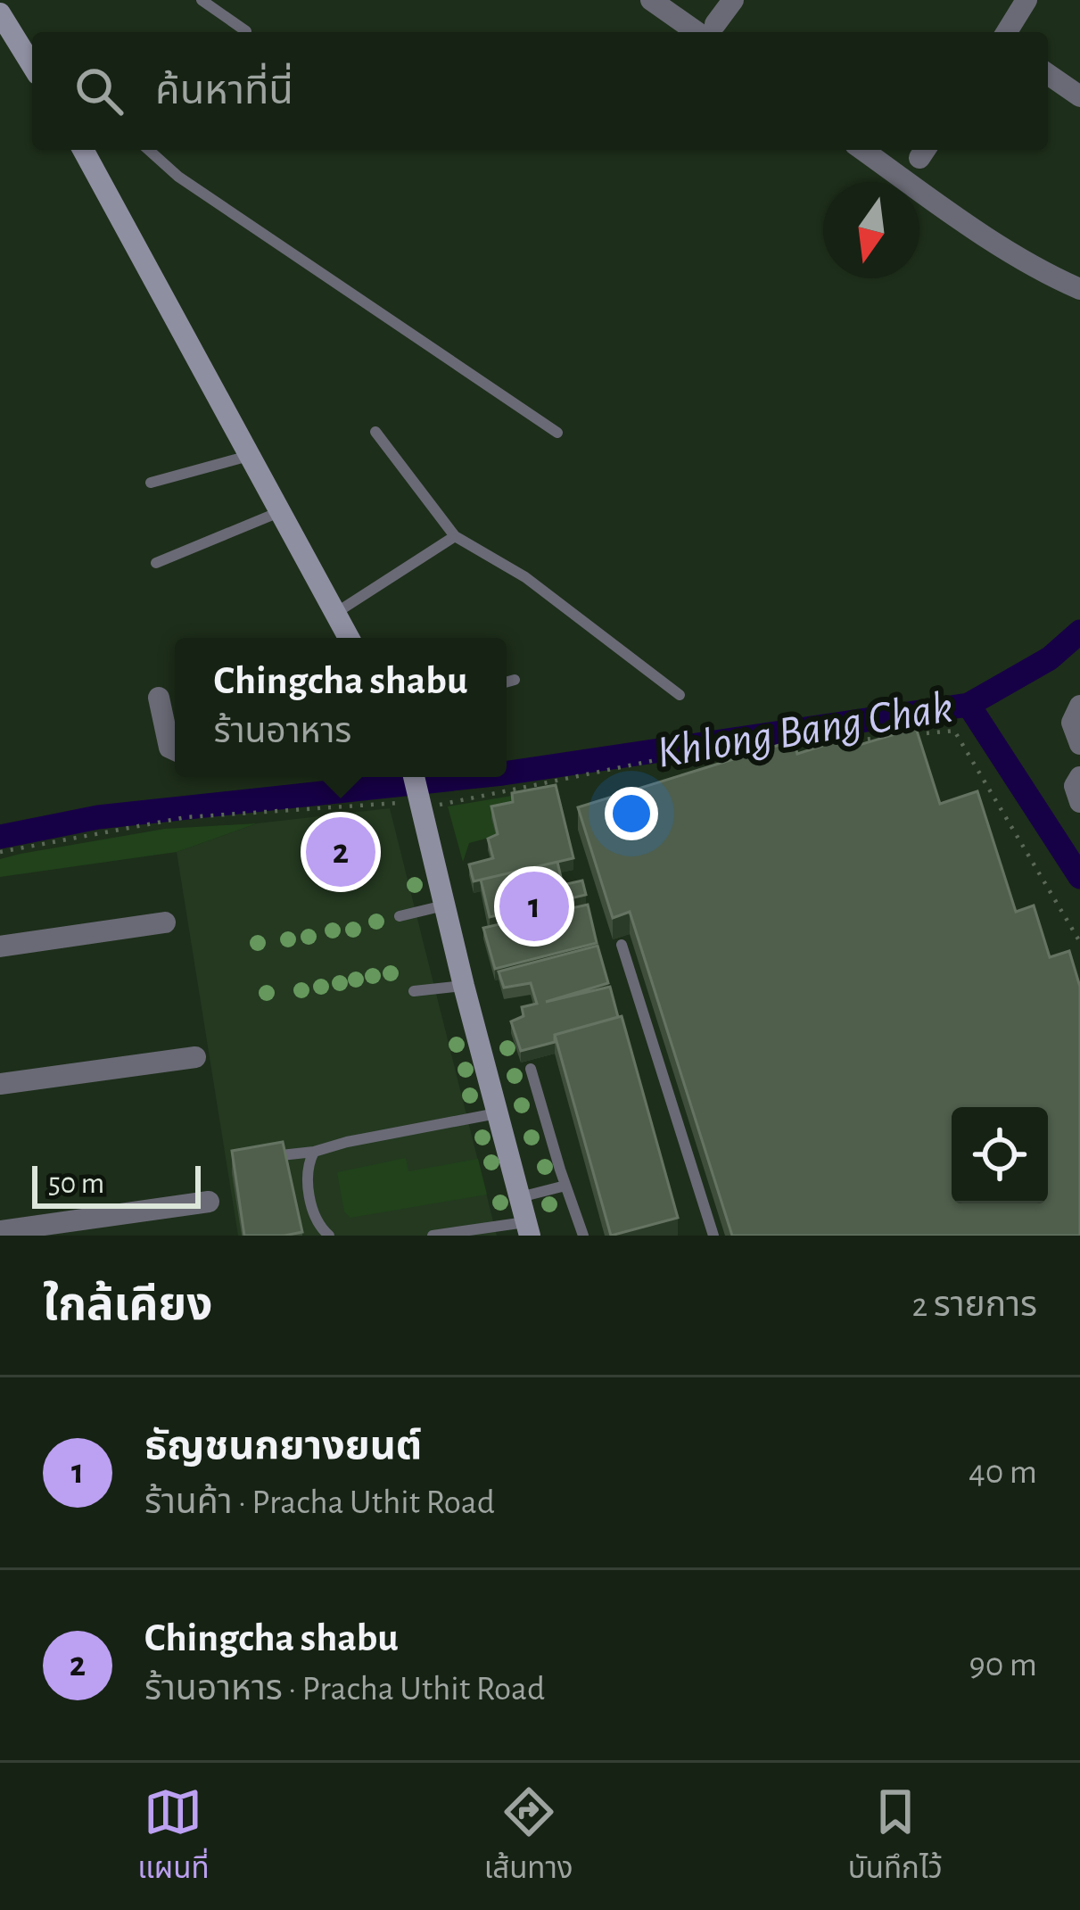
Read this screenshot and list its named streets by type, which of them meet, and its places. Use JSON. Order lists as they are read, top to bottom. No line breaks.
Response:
{"water":["Khlong Bang Chak"],"scale_bar":"50 m","north":"bottom","page":{"search":"ค้นหาที่นี่","popup":["Chingcha shabu","ร้านอาหาร"],"pins":["2","1"],"scale":"50 m","heading":["ใกล้เคียง","2 รายการ"],"list":[{"mark":"1","name":"ธัญชนกยางยนต์","note":"ร้านค้า · Pracha Uthit Road","value":"40 m"},{"mark":"2","name":"Chingcha shabu","note":"ร้านอาหาร · Pracha Uthit Road","value":"90 m"}],"nav":["แผนที่","เส้นทาง","บันทึกไว้"]}}
